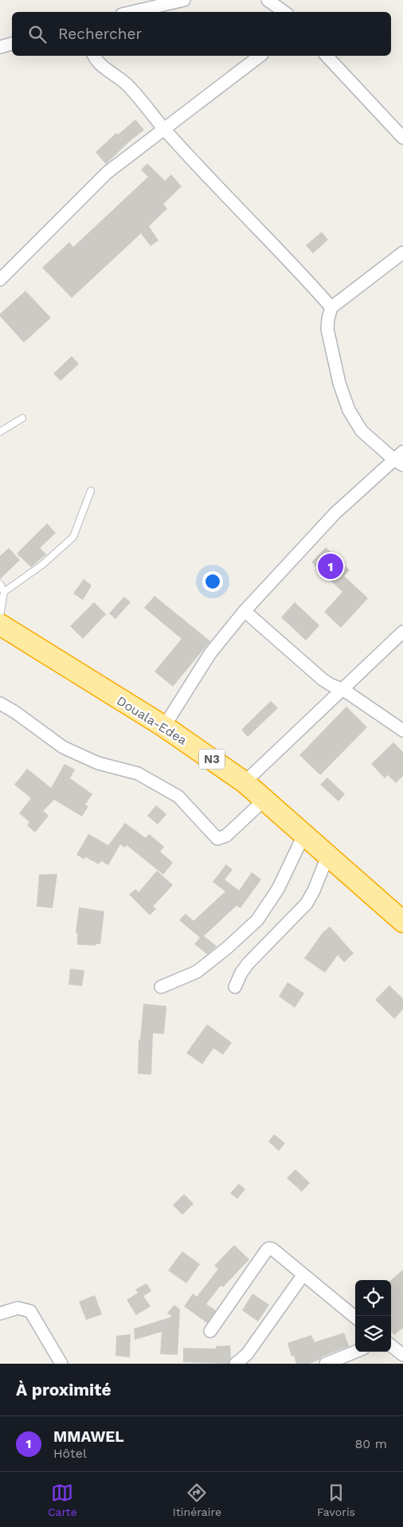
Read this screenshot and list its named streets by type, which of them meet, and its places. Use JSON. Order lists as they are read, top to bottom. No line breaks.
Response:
{"streets":{"highway":["Douala-Edea","N3"]},"page":{"search":"Rechercher","pins":"1","heading":"À proximité","list":[{"mark":"1","name":"MMAWEL","note":"Hôtel","value":"80 m"}],"nav":["Carte","Itinéraire","Favoris"]}}
